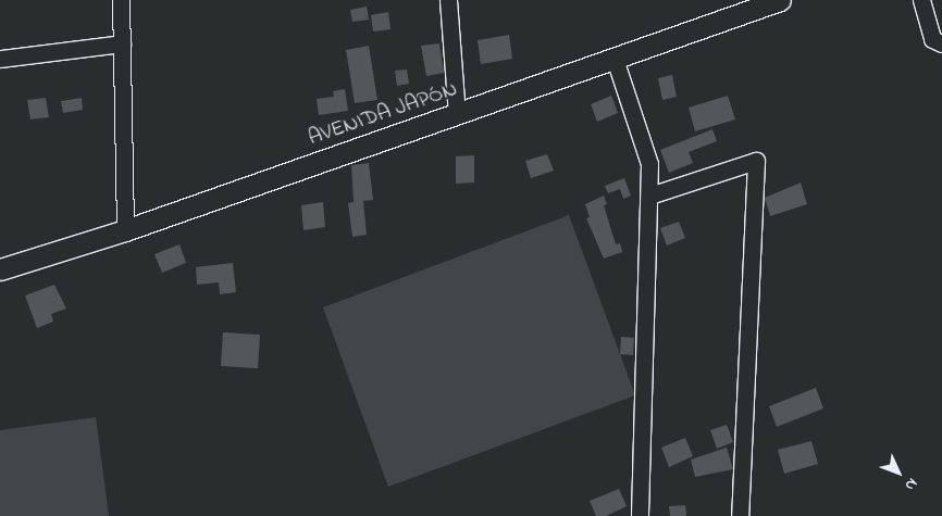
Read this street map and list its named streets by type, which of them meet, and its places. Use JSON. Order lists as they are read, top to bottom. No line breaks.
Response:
{"streets":{"street":["AVENIDA JAPÓN"]},"north":"bottom right"}
